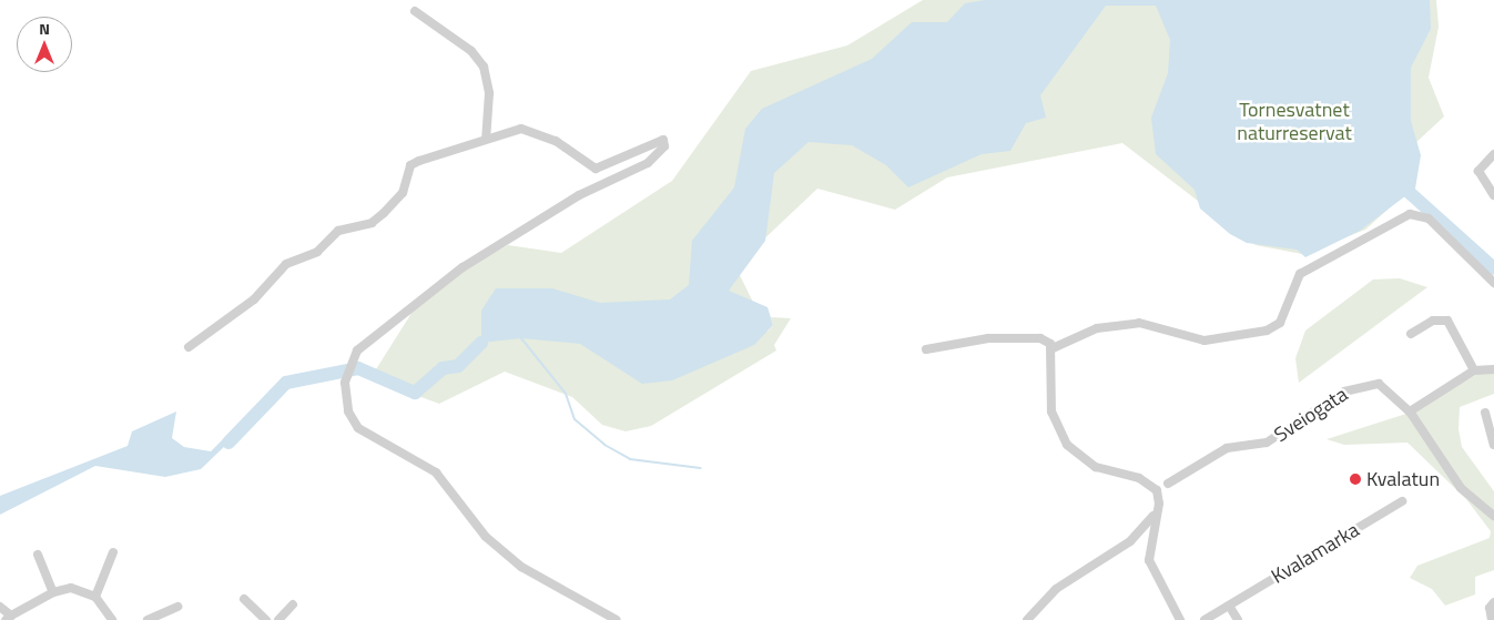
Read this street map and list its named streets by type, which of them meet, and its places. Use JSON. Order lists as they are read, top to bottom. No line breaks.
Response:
{"streets":{"street":["Sveiogata","Kvalamarka"]},"parks":["Tornesvatnet naturreservat"],"places":["Kvalatun"],"north":"top"}
